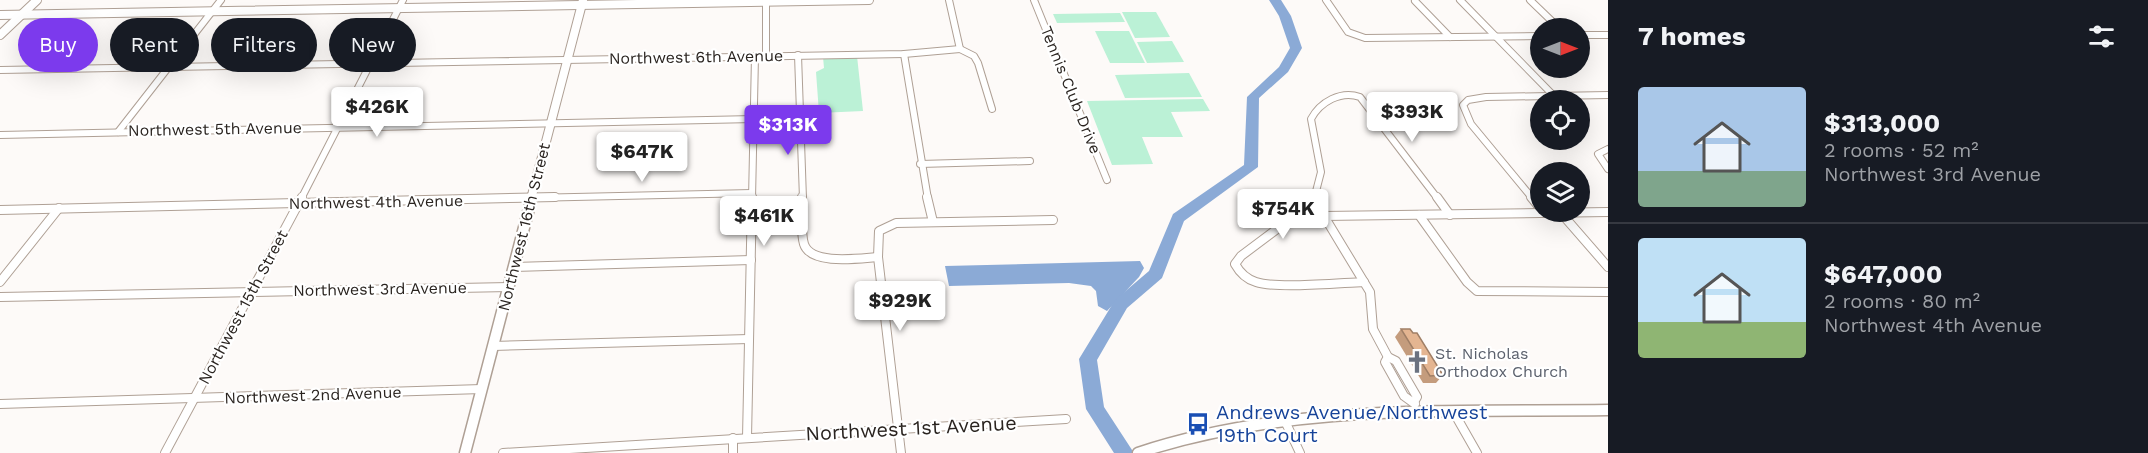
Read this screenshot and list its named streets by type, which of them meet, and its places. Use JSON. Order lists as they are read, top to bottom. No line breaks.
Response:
{"streets":{"street":["Northwest 6th Avenue","Tennis Club Drive","Northwest 5th Avenue","Northwest 4th Avenue","Northwest 16th Street","Northwest 3rd Avenue","Northwest 15th Street","Northwest 2nd Avenue","Northwest 1st Avenue"]},"crossings":[["Northwest 6th Avenue","Northwest 16th Street"],["Northwest 5th Avenue","Northwest 16th Street"],["Northwest 5th Avenue","Northwest 15th Street"],["Northwest 4th Avenue","Northwest 16th Street"],["Northwest 4th Avenue","Northwest 15th Street"],["Northwest 16th Street","Northwest 3rd Avenue"],["Northwest 16th Street","Northwest 2nd Avenue"],["Northwest 3rd Avenue","Northwest 15th Street"],["Northwest 15th Street","Northwest 2nd Avenue"]],"places":{"church":["St. Nicholas Orthodox Church"],"bus stop":["Andrews Avenue/Northwest 19th Court"]},"north":"right","page":{"heading":"7 homes","chip":["Buy","Rent","Filters","New"],"list":[{"name":"$313,000","note":"2 rooms · 52 m² · Northwest 3rd Avenue"},{"name":"$647,000","note":"2 rooms · 80 m² · Northwest 4th Avenue"}],"price":["$426K","$393K","$313K","$647K","$754K","$461K","$929K"]}}
